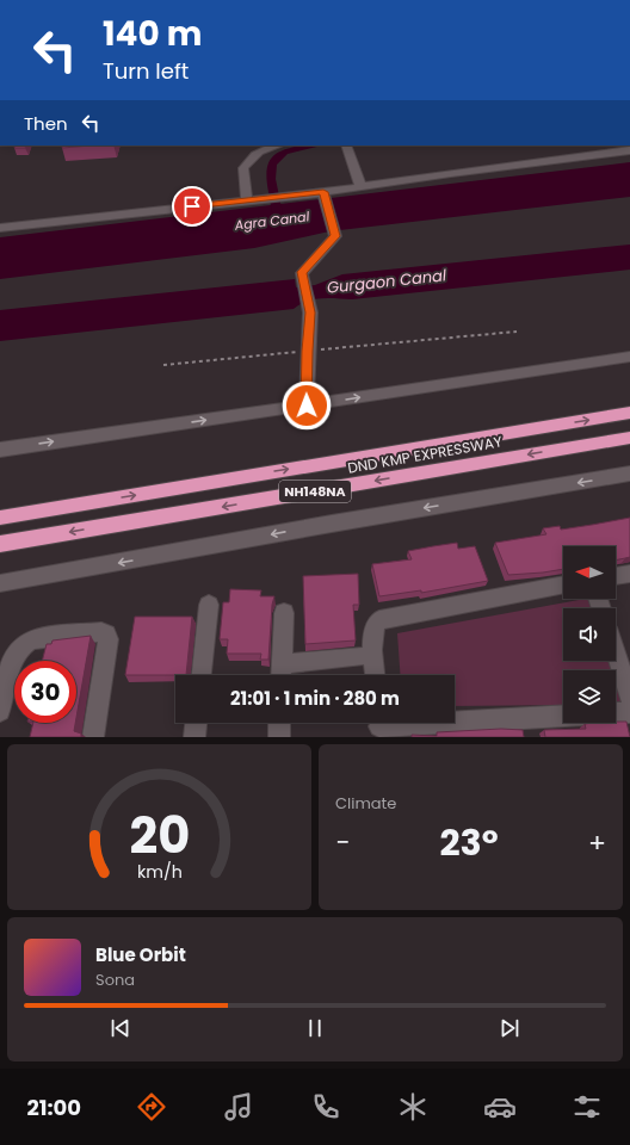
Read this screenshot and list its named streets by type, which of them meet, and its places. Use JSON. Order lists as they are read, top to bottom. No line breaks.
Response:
{"streets":{"highway":["DND KMP EXPRESSWAY","NH148NA"]},"water":["Agra Canal","Gurgaon Canal"],"north":"left","page":{"turn":["140 m","Turn left"],"then":"Then","limit":"30","trip":"21:01 · 1 min · 280 m","tile":"Climate","heat":["−","23°","+"],"song":["Blue Orbit","Sona"],"tabs":"21:00","gauge":["20","km/h"]}}
